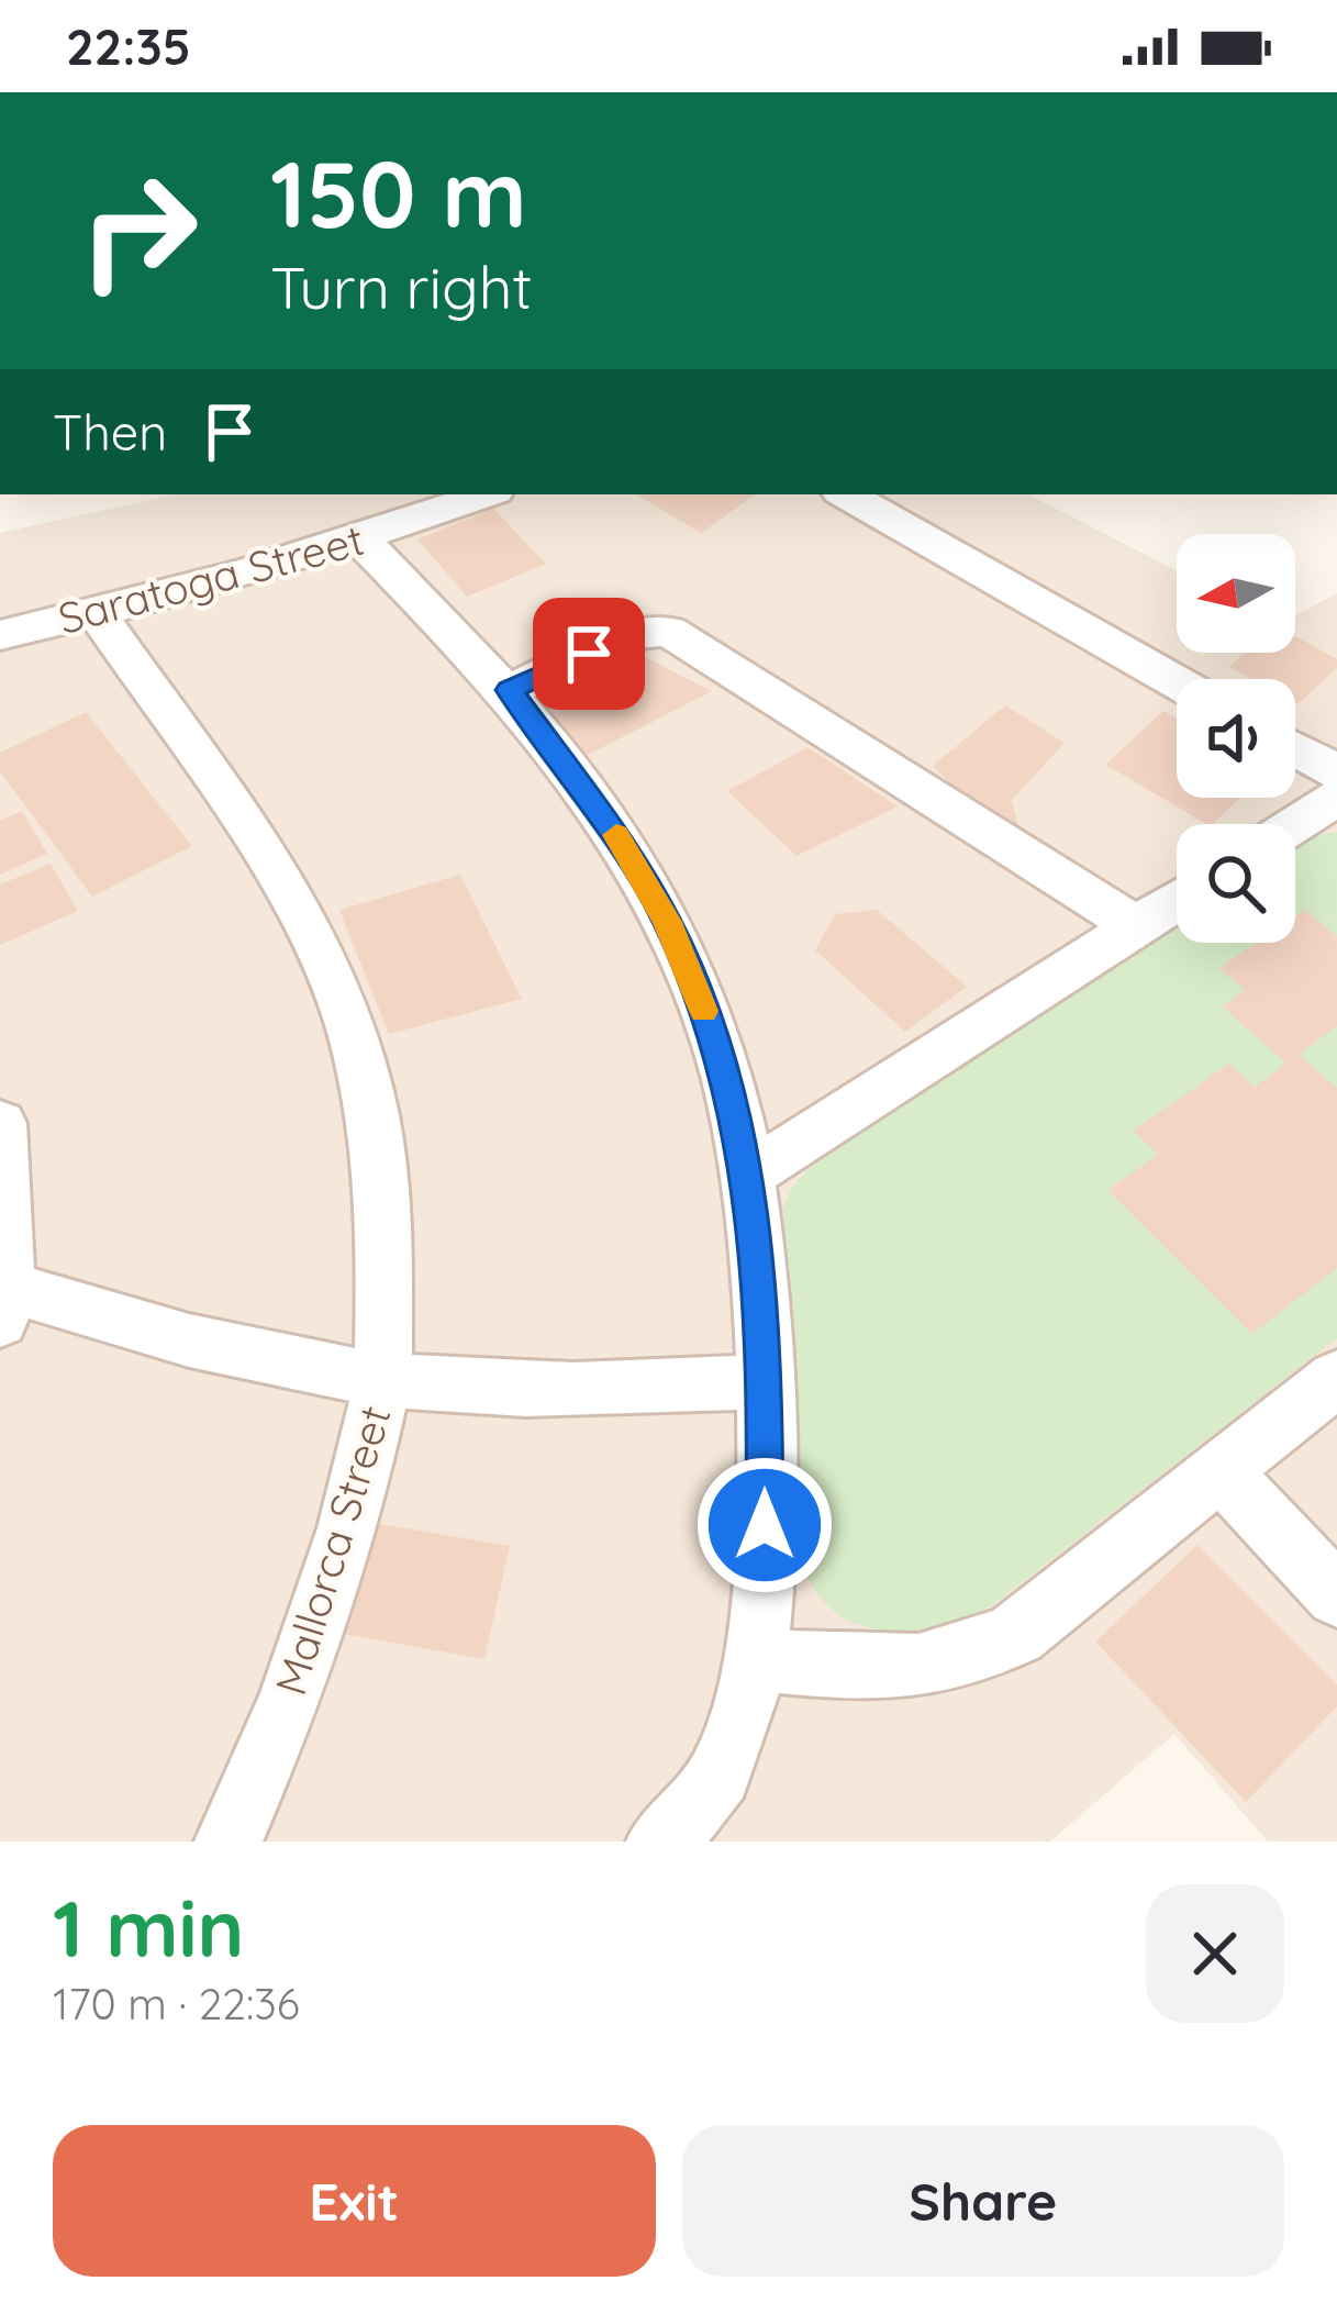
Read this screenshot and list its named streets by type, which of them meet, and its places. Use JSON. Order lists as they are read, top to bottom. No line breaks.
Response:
{"streets":{"street":["Saratoga Street","Mallorca Street"]},"crossings":[["Saratoga Street","Mallorca Street"]],"north":"left","page":{"status":"22:35","turn":["150 m","Turn right"],"then":"Then","heading":["1 min","170 m · 22:36"],"buttons":["Exit","Share"]}}
